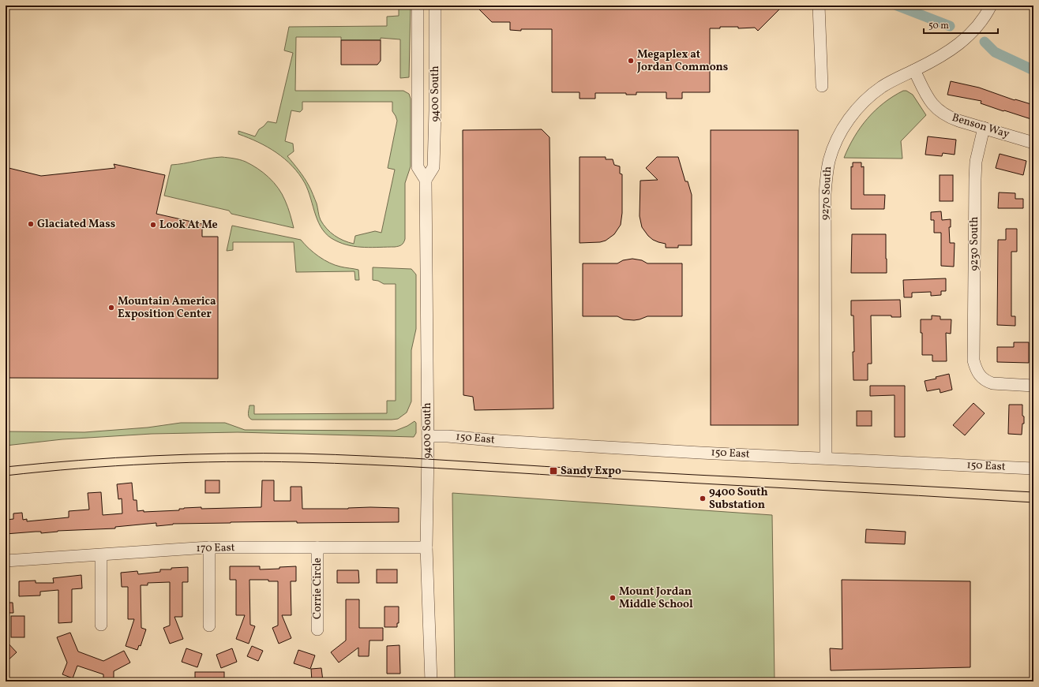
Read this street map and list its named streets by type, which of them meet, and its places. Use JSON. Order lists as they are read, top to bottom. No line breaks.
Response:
{"streets":{"street":["9400 South","Benson Way","9270 South","9230 South","150 East","170 East","Corrie Circle"]},"crossings":[["9400 South","150 East"],["9400 South","170 East"],["Benson Way","9270 South"],["Benson Way","9230 South"],["9270 South","150 East"],["170 East","Corrie Circle"]],"places":{"other":["Megaplex at Jordan Commons","Glaciated Mass","Look At Me","Mountain America Exposition Center","9400 South Substation","Mount Jordan Middle School"],"transit":["Sandy Expo"]},"scale_bar":"50 m"}
